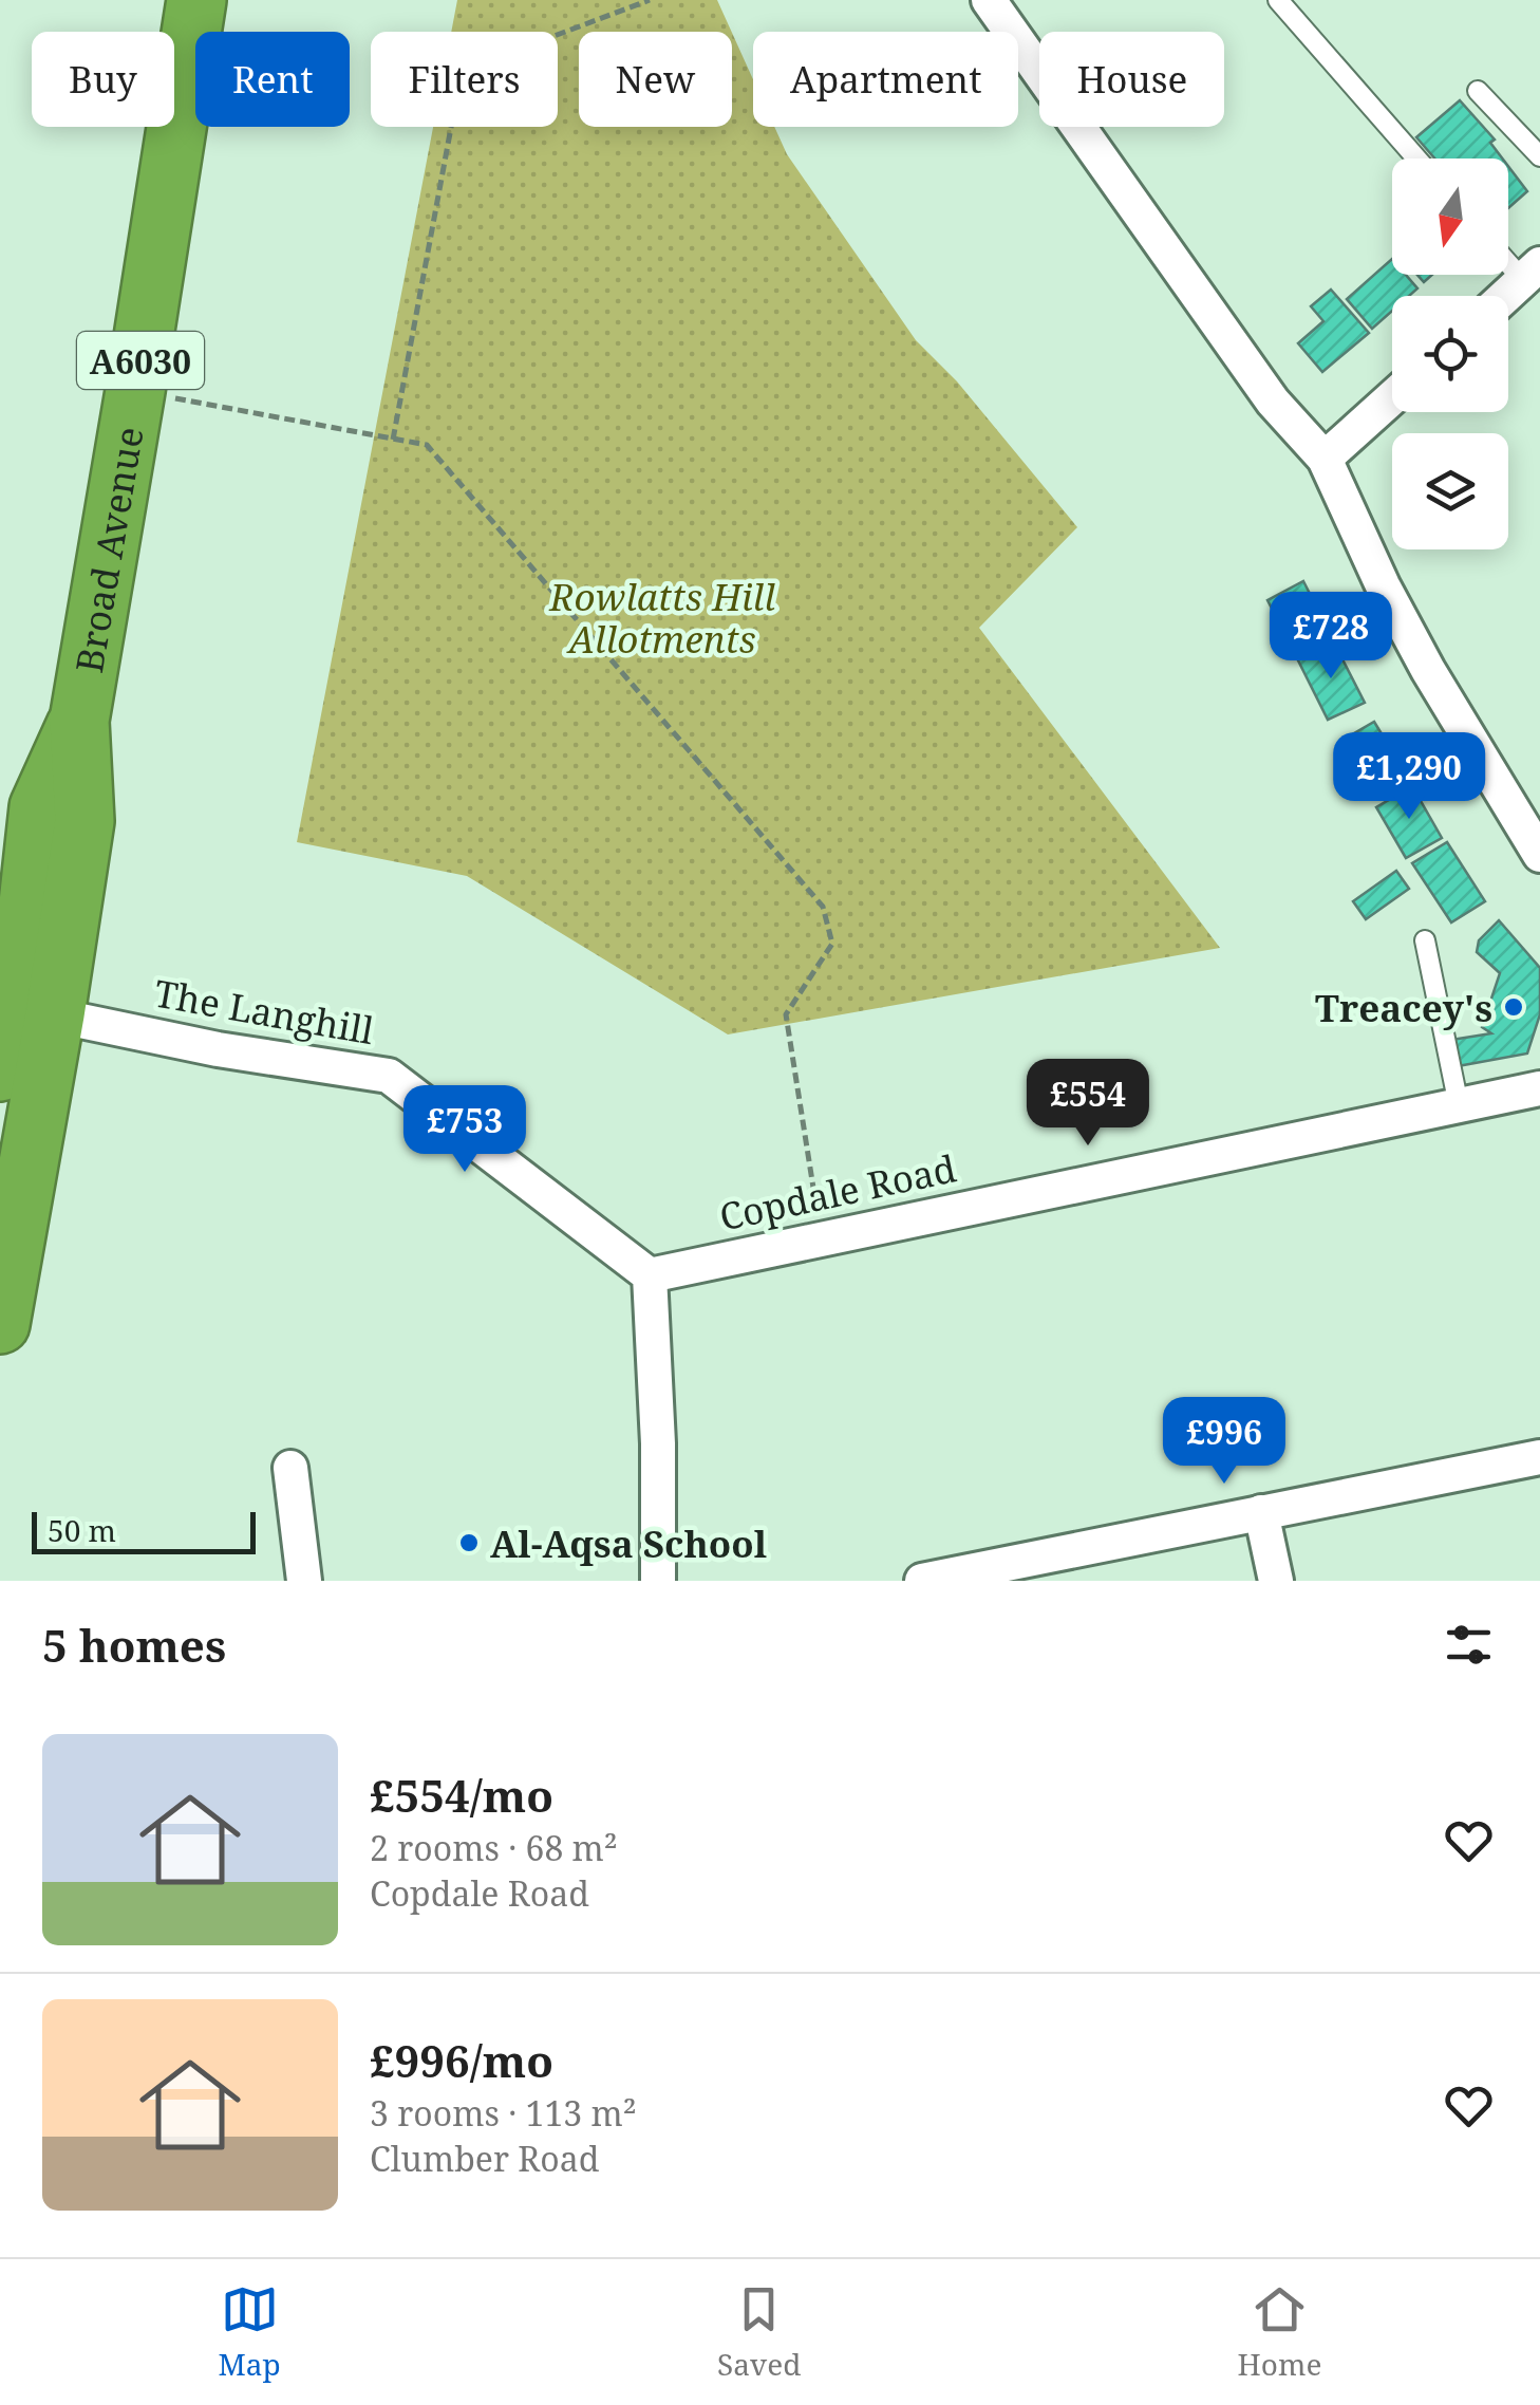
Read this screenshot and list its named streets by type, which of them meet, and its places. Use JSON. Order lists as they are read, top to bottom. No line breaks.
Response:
{"streets":{"highway":["A6030","Broad Avenue"],"street":["The Langhill","Copdale Road"]},"crossings":[["Broad Avenue","The Langhill"],["The Langhill","Copdale Road"]],"parks":["Rowlatts Hill Allotments"],"places":["Treacey's","Al-Aqsa School"],"scale_bar":"50 m","north":"bottom","page":{"chip":["Buy","Rent","Filters","New","Apartment","House"],"price":["£728","£1,290","£554","£753","£996"],"scale":"50 m","heading":"5 homes","list":[{"name":"£554/mo","note":"2 rooms · 68 m² · Copdale Road"},{"name":"£996/mo","note":"3 rooms · 113 m² · Clumber Road"}],"tabs":["Map","Saved","Home"]}}
